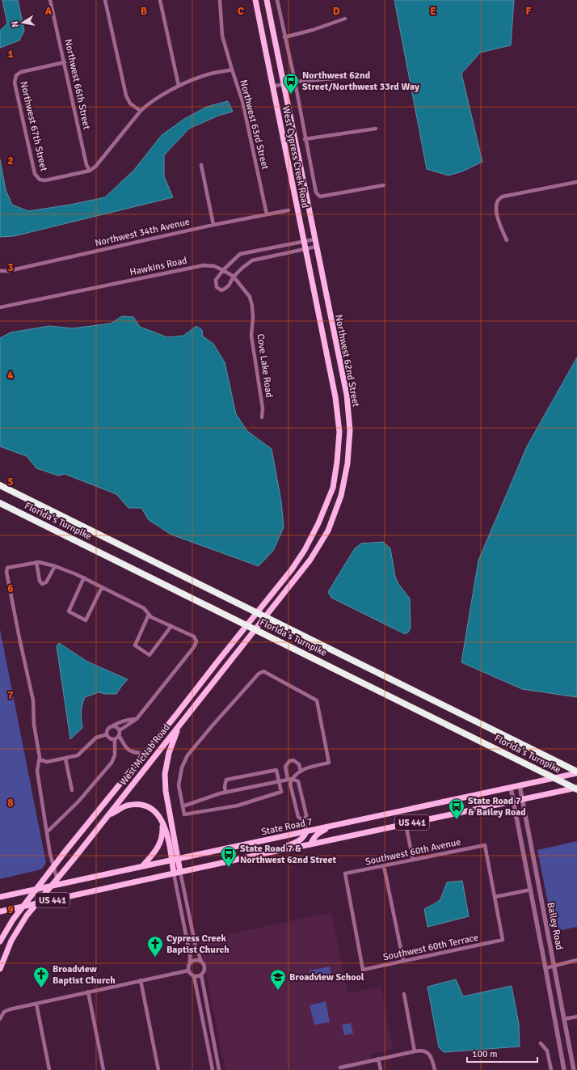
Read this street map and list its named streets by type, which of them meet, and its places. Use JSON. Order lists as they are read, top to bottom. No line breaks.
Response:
{"streets":{"highway":["Florida's Turnpike"],"main road":["West Cypress Creek Road","Northwest 62nd Street","West McNab Road","US 441","State Road 7"],"street":["Northwest 66th Street","Northwest 63rd Street","Northwest 67th Street","Northwest 34th Avenue","Hawkins Road","Cove Lake Road","Southwest 60th Avenue","Bailey Road","Southwest 60th Terrace"]},"crossings":[["Northwest 66th Street","Northwest 67th Street"],["Northwest 63rd Street","Northwest 34th Avenue"],["West Cypress Creek Road","Northwest 62nd Street"],["Hawkins Road","Cove Lake Road"],["Northwest 62nd Street","West McNab Road"],["Florida's Turnpike","US 441"],["Florida's Turnpike","State Road 7"],["US 441","Bailey Road"],["State Road 7","Bailey Road"],["Southwest 60th Avenue","Southwest 60th Terrace"]],"places":{"bus stop":["Northwest 62nd Street/Northwest 33rd Way","State Road 7 & Bailey Road","State Road 7 & Northwest 62nd Street"],"church":["Cypress Creek Baptist Church","Broadview Baptist Church"],"school or university":["Broadview School"]},"scale_bar":"100 m","north":"left","grid":{"columns":["A","B","C","D","E","F"],"rows":["1","2","3","4","5","6","7","8","9"]}}
